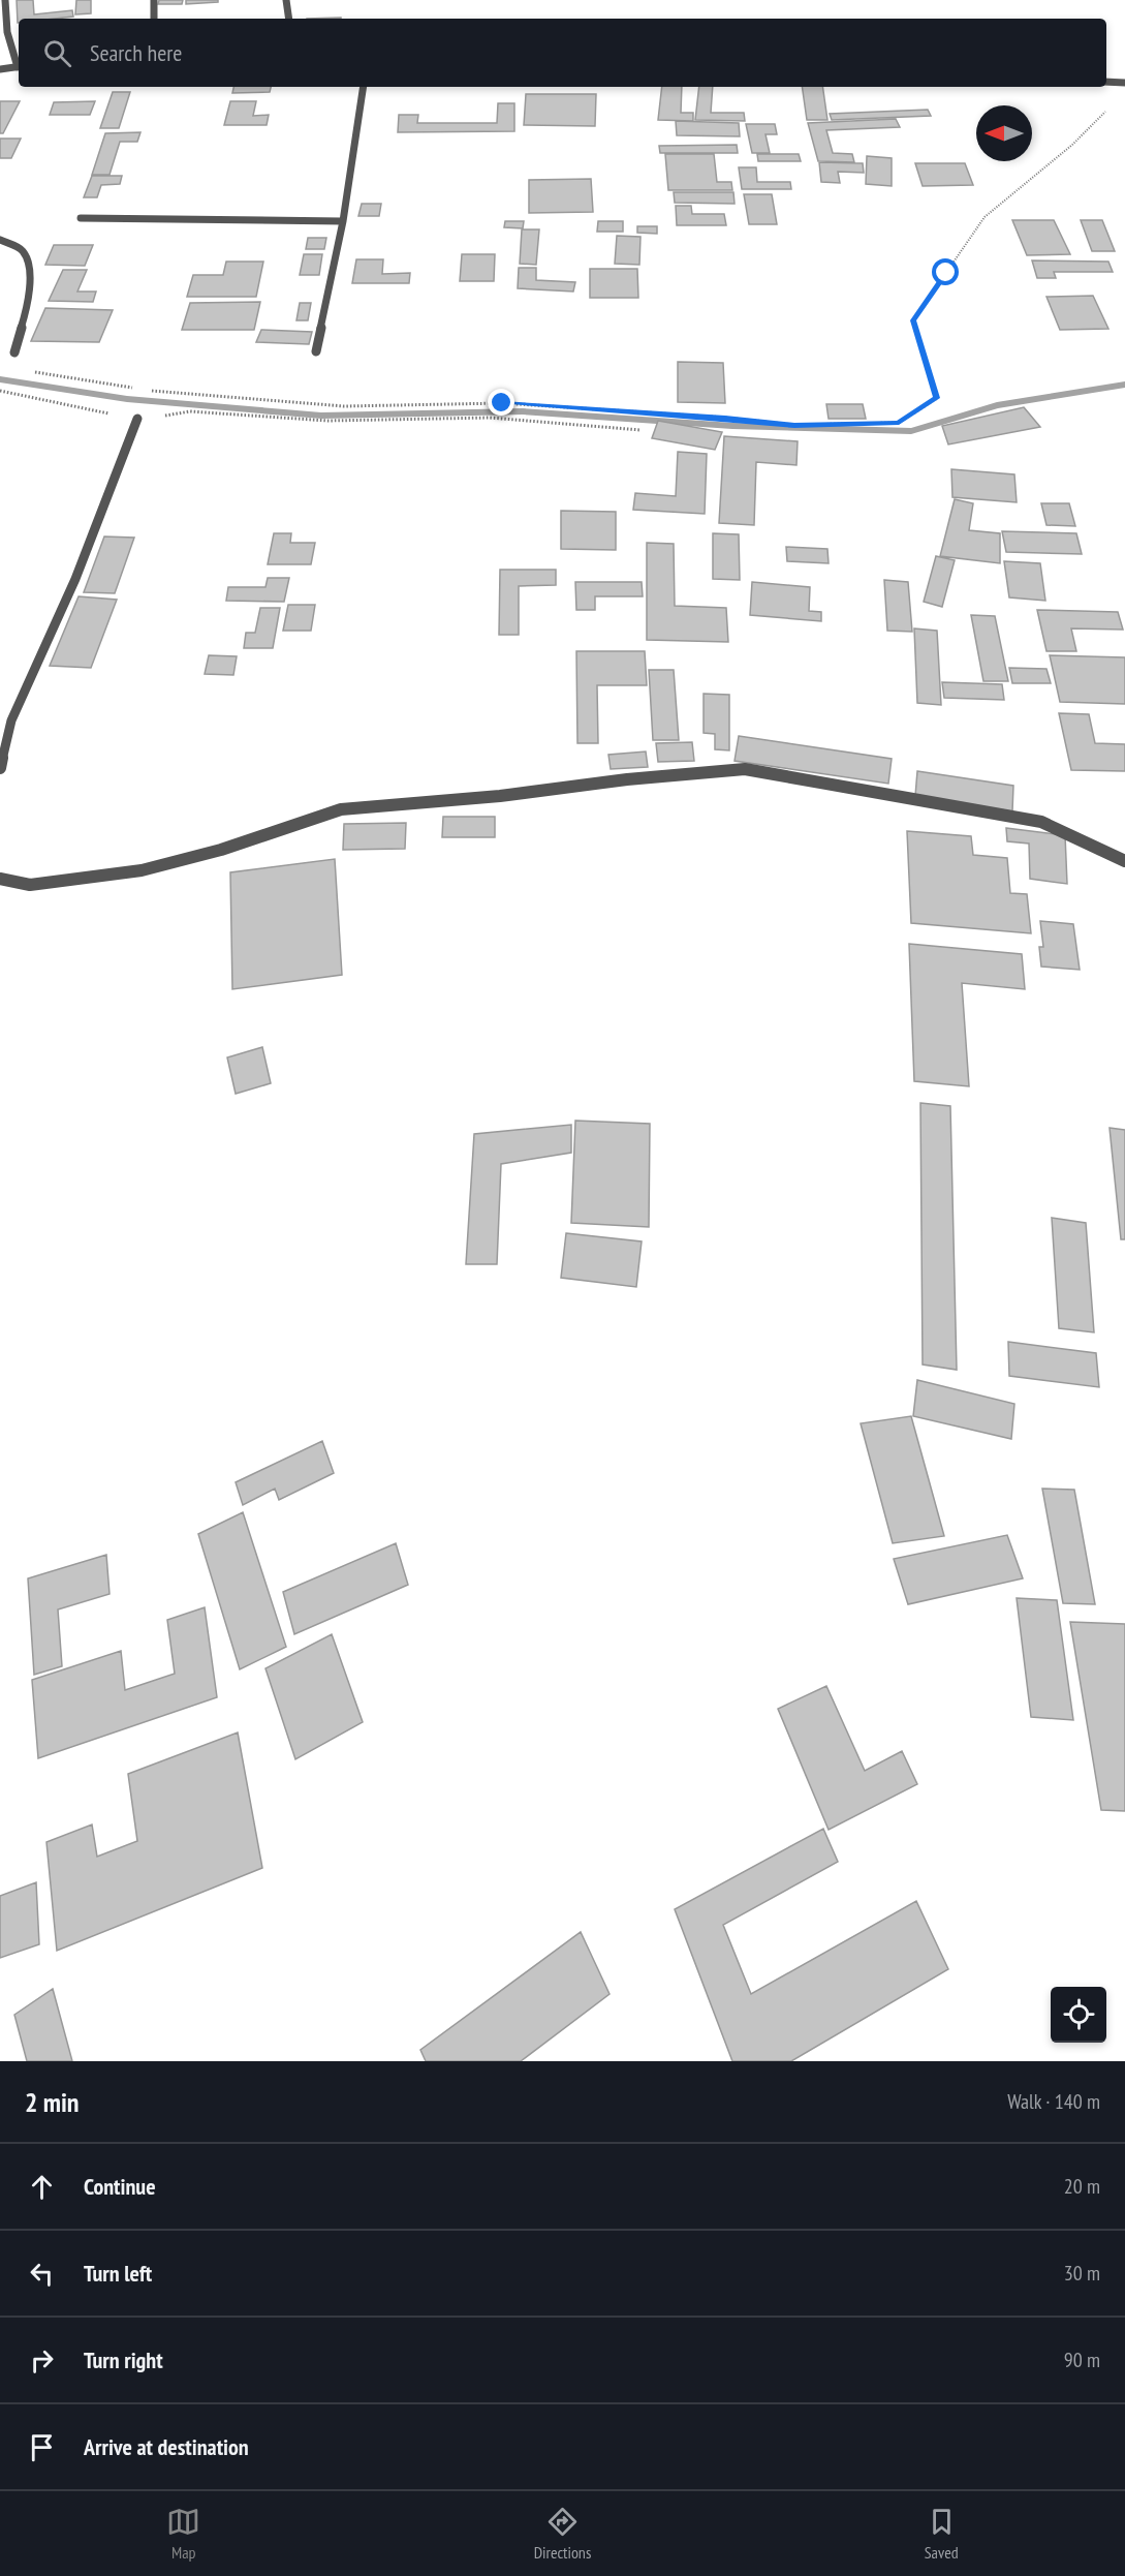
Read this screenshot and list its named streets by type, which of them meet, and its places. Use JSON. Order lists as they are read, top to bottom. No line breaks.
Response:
{"north":"left","page":{"search":"Search here","heading":["2 min","Walk · 140 m"],"list":[["Continue","20 m"],["Turn left","30 m"],["Turn right","90 m"],"Arrive at destination"],"nav":["Map","Directions","Saved"]}}
